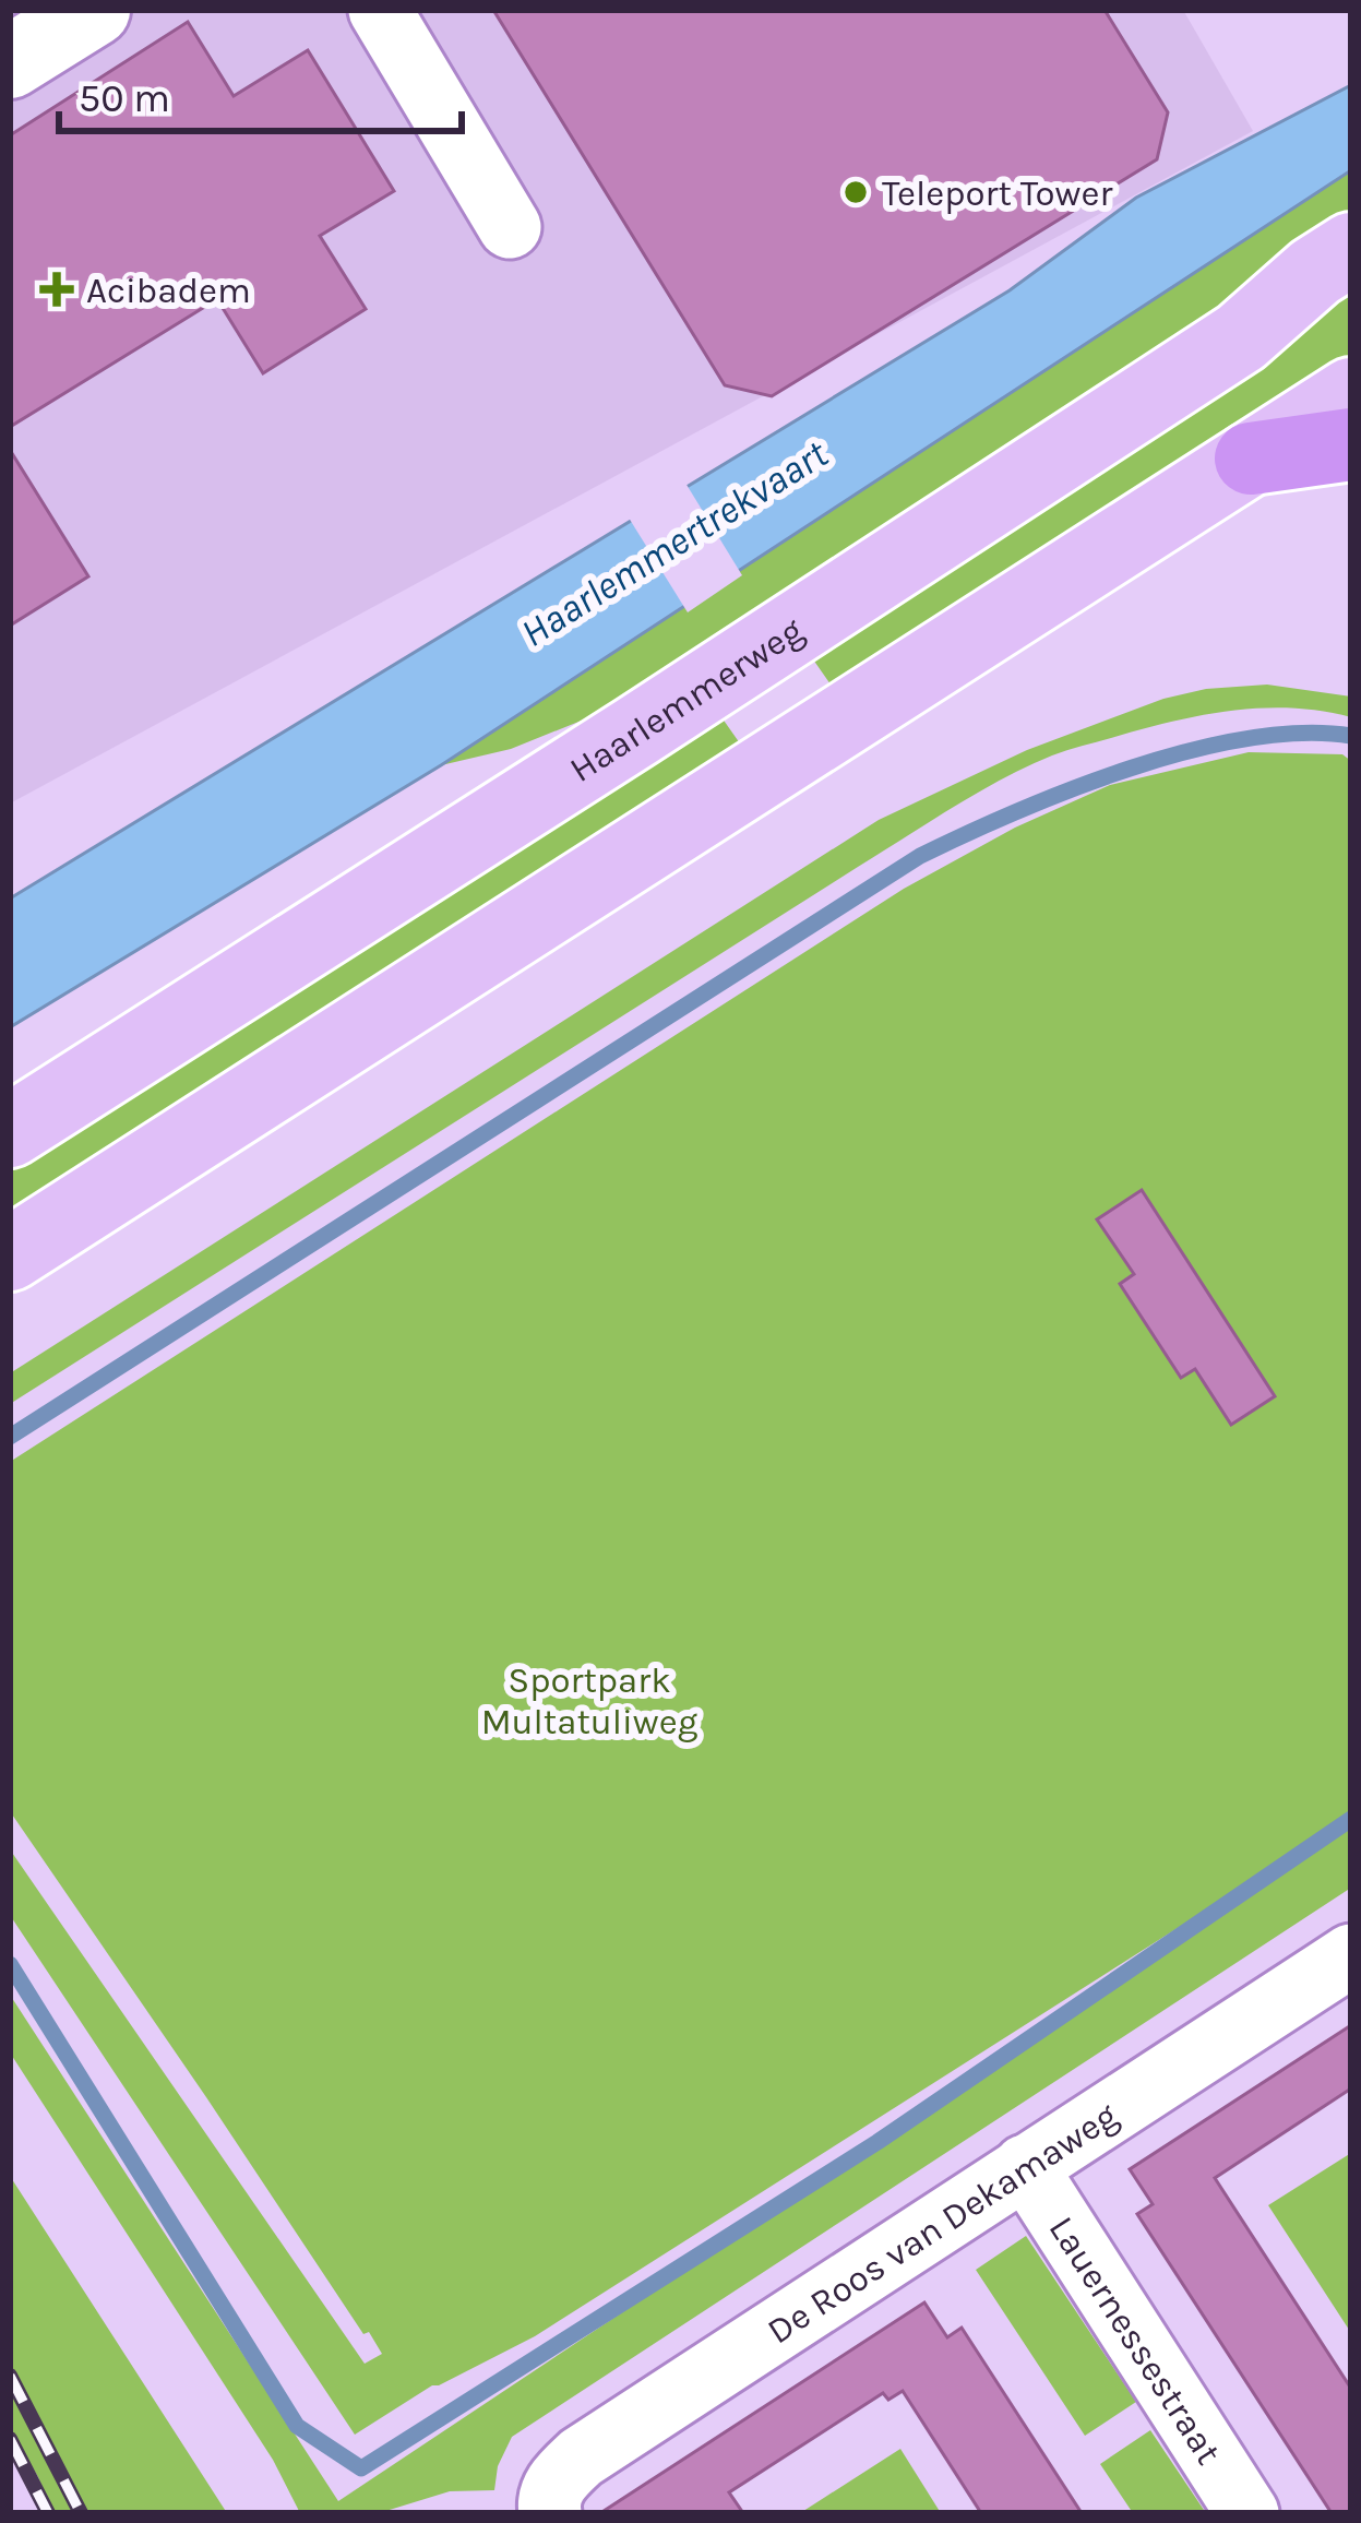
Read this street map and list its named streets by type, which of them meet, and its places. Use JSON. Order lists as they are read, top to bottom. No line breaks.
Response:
{"streets":{"main road":["Haarlemmerweg"],"street":["De Roos van Dekamaweg","Lauernessestraat"]},"crossings":[["De Roos van Dekamaweg","Lauernessestraat"]],"water":["Haarlemmertrekvaart"],"parks":["Sportpark Multatuliweg"],"places":{"other":["Teleport Tower"],"health":["Acibadem"]},"scale_bar":"50 m"}
